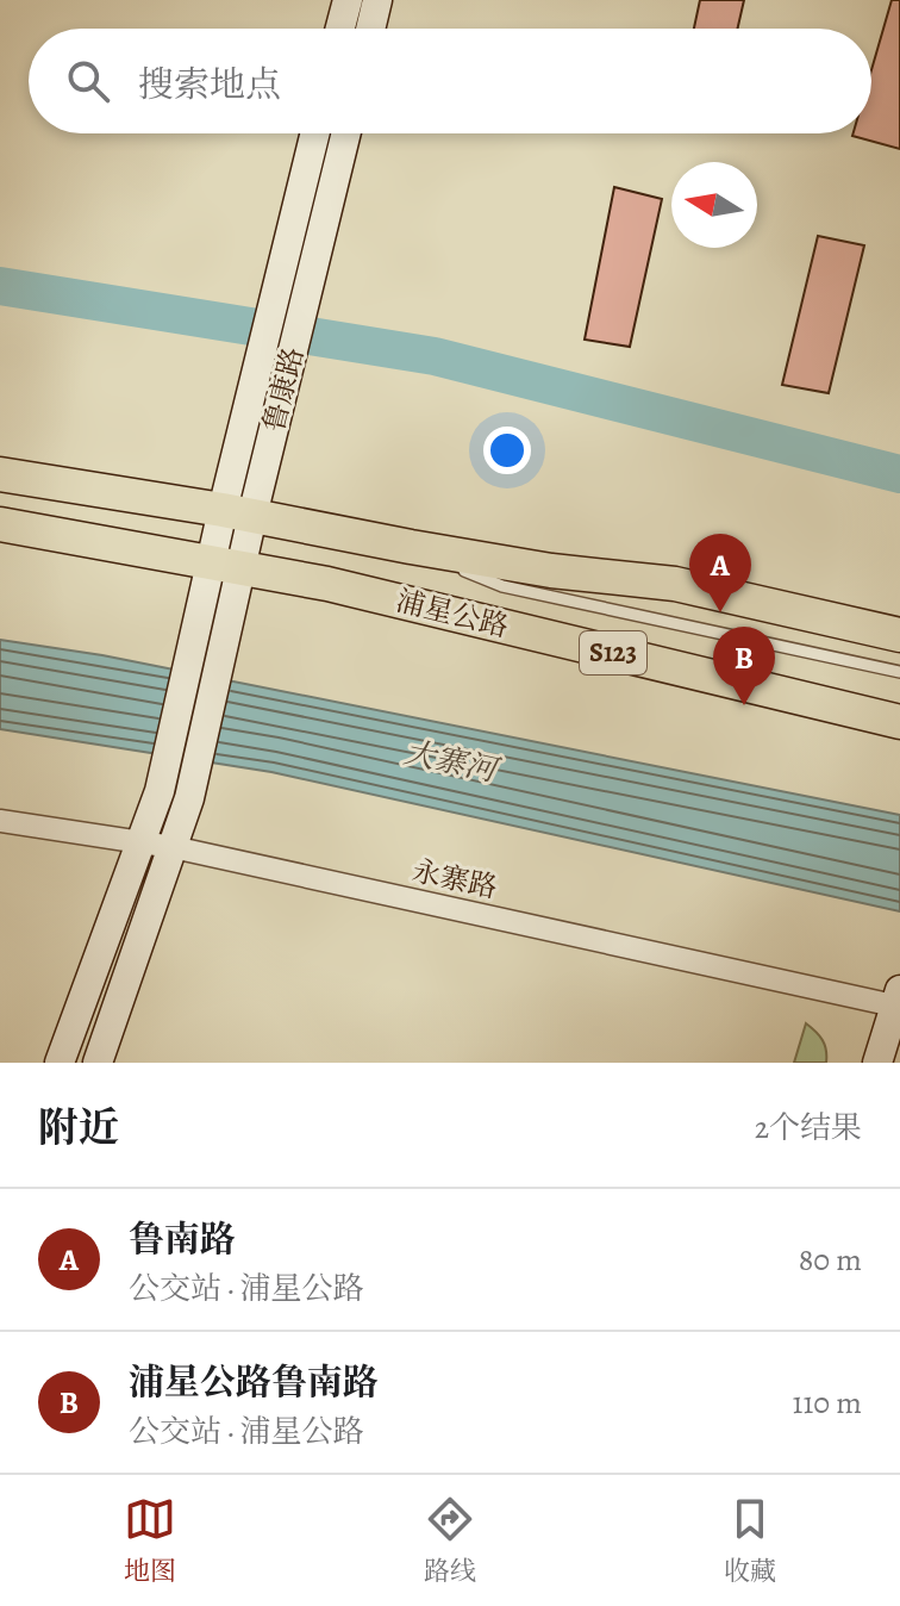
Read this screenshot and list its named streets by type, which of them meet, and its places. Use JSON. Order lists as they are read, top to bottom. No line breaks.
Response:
{"streets":{"main road":["浦星公路","S123"],"street":["鲁康路","永寨路"]},"crossings":[["鲁康路","浦星公路"],["鲁康路","永寨路"]],"water":["大寨河"],"north":"left","page":{"search":"搜索地点","pins":["A","B"],"heading":["附近","2个结果"],"list":[{"mark":"A","name":"鲁南路","note":"公交站 · 浦星公路","value":"80 m"},{"mark":"B","name":"浦星公路鲁南路","note":"公交站 · 浦星公路","value":"110 m"}],"nav":["地图","路线","收藏"]}}
